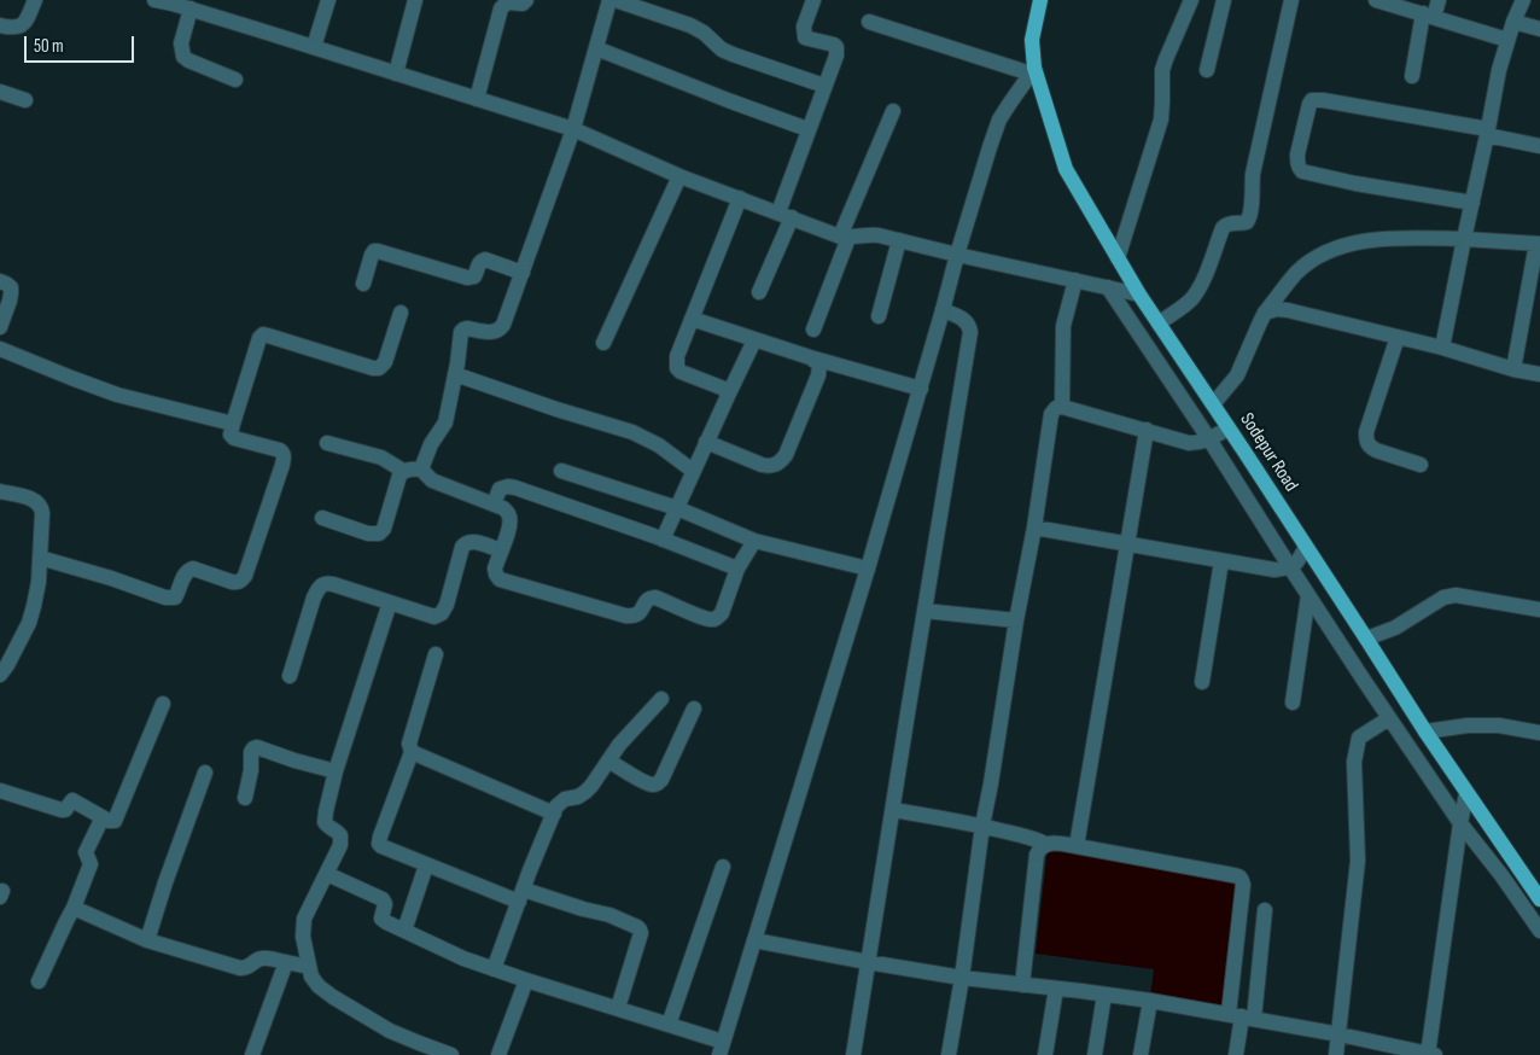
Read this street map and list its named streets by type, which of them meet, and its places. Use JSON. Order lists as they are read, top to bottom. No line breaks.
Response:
{"streets":{"main road":["Sodepur Road"]},"scale_bar":"50 m"}
